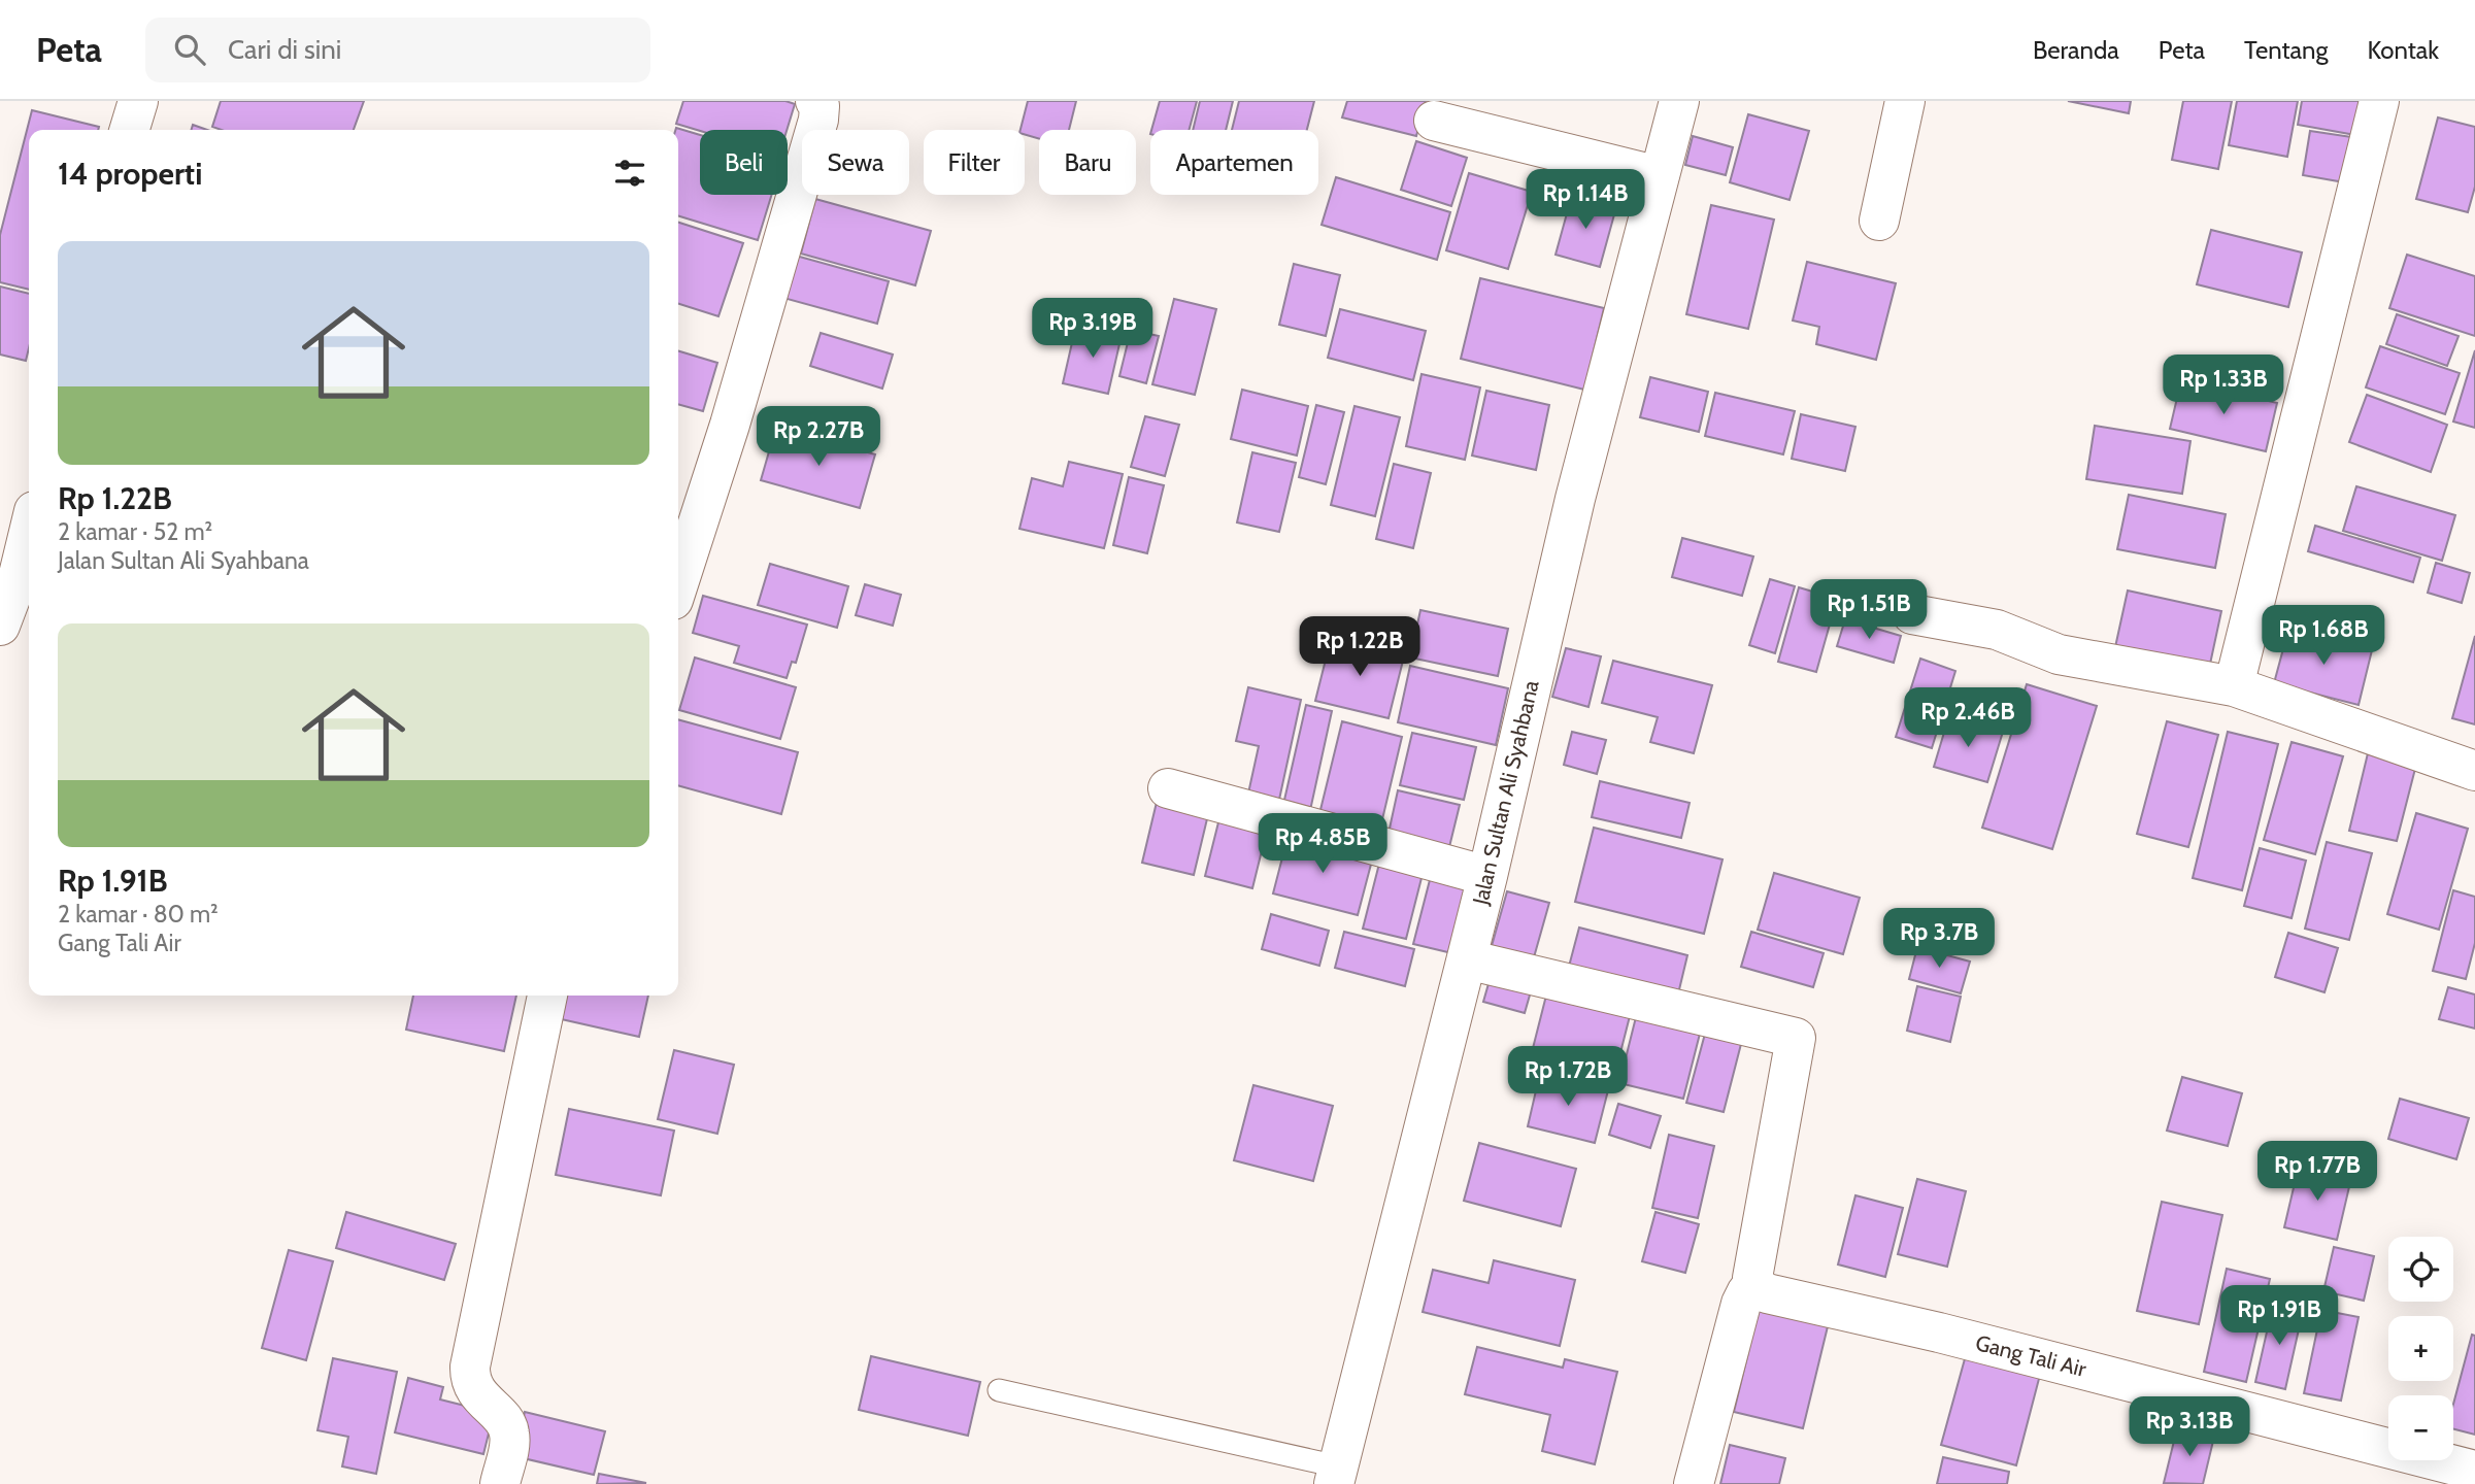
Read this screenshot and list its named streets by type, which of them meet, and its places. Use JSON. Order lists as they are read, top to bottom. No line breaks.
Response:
{"streets":{"street":["Jalan Sultan Ali Syahbana","Gang Tali Air"]},"page":{"header":"Peta","search":"Cari di sini","nav":["Beranda","Peta","Tentang","Kontak"],"chip":["Beli","Sewa","Filter","Baru","Apartemen"],"heading":"14 properti","price":["Rp 1.14B","Rp 3.19B","Rp 1.33B","Rp 2.27B","Rp 1.51B","Rp 1.68B","Rp 1.22B","Rp 2.46B","Rp 4.85B","Rp 3.7B","Rp 1.72B","Rp 1.77B","Rp 1.91B","Rp 3.13B"],"list":[{"name":"Rp 1.22B","note":"2 kamar · 52 m² · Jalan Sultan Ali Syahbana"},{"name":"Rp 1.91B","note":"2 kamar · 80 m² · Gang Tali Air"}],"map_buttons":["+","−"]}}
